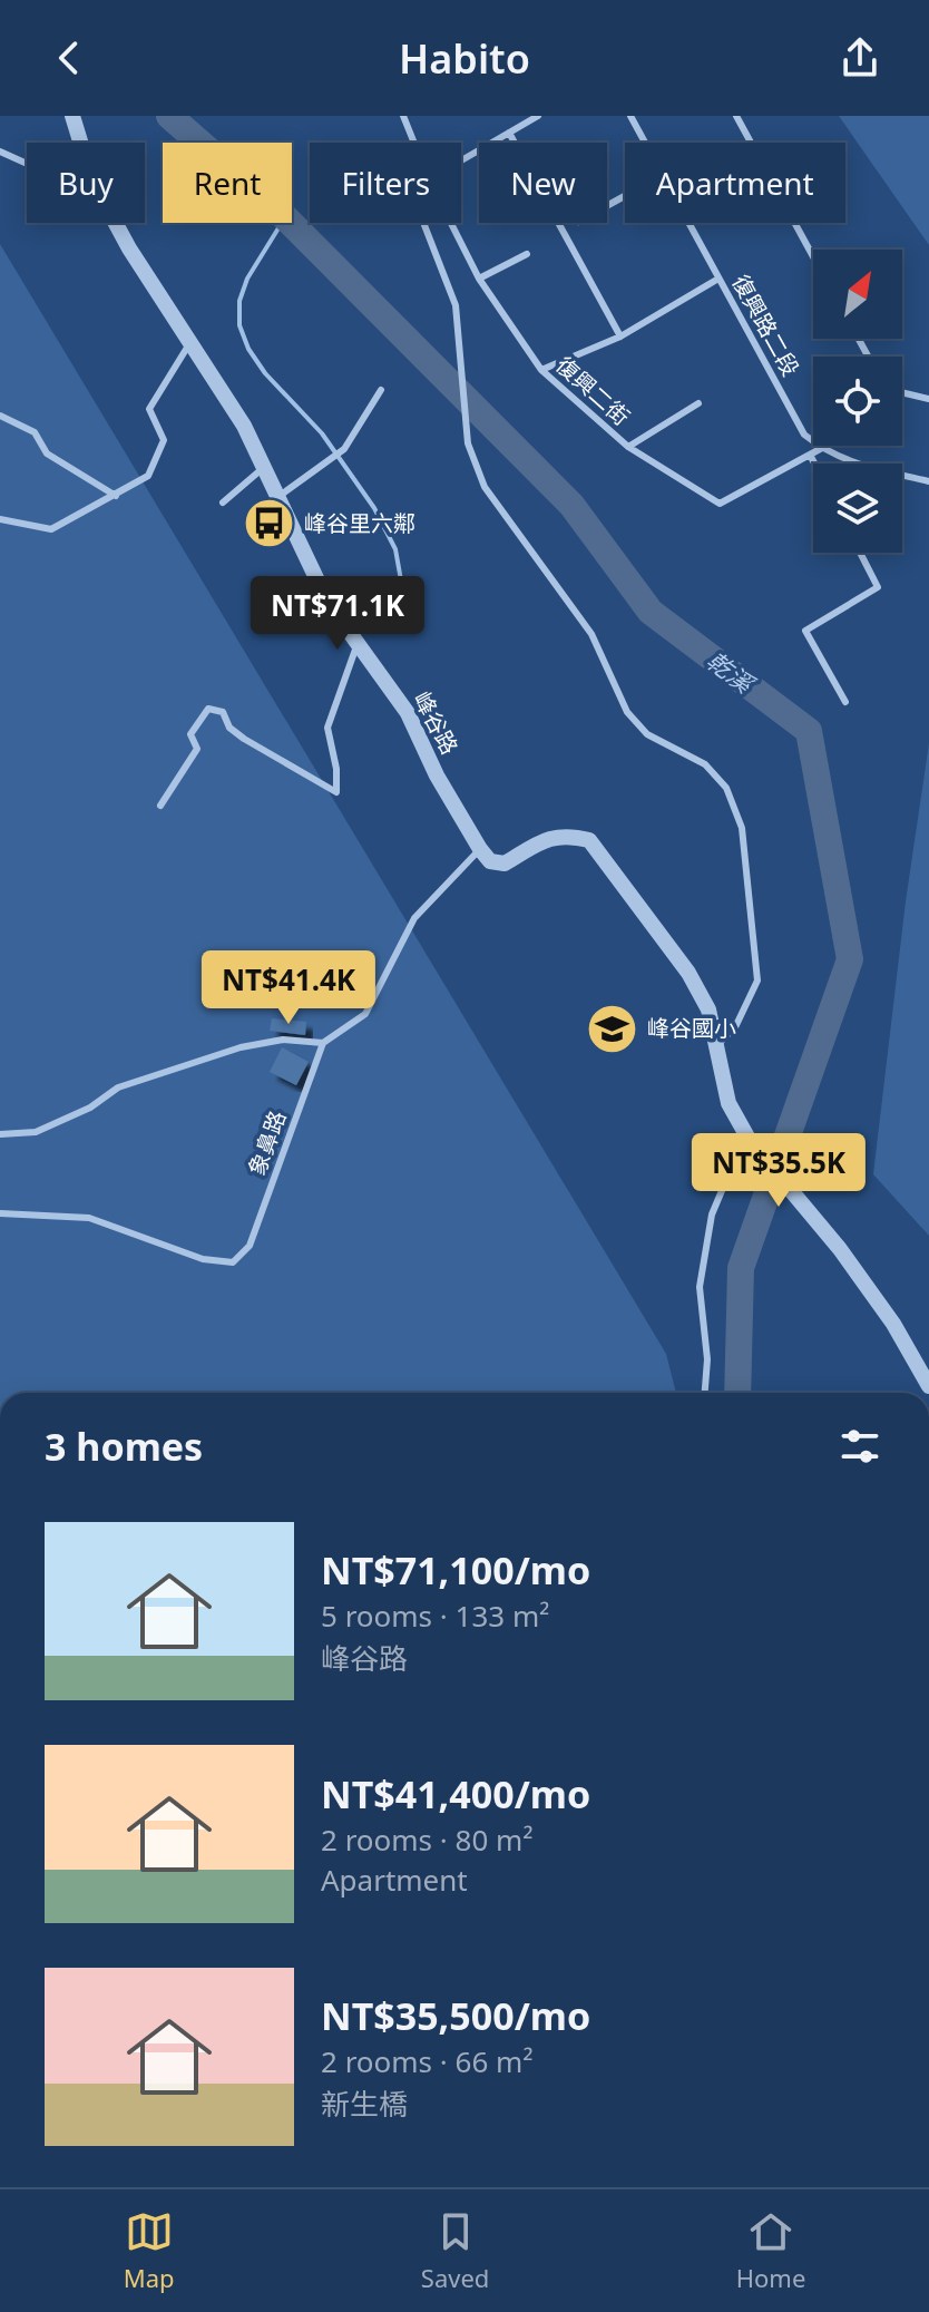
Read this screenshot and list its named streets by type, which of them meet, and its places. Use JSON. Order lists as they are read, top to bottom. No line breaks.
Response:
{"streets":{"street":["峰谷路"],"lane":["復興路二段","復興二街","象鼻路"]},"crossings":[["復興路二段","復興二街"]],"water":["乾溪"],"places":{"bus stop":["峰谷里六鄰"],"school or university":["峰谷國小"]},"north":"top right","page":{"header":"Habito","chip":["Buy","Rent","Filters","New","Apartment"],"price":["NT$71.1K","NT$41.4K","NT$35.5K"],"heading":"3 homes","list":[{"name":"NT$71,100/mo","note":"5 rooms · 133 m² · 峰谷路"},{"name":"NT$41,400/mo","note":"2 rooms · 80 m² · Apartment"},{"name":"NT$35,500/mo","note":"2 rooms · 66 m² · 新生橋"}],"tabs":["Map","Saved","Home"]}}
